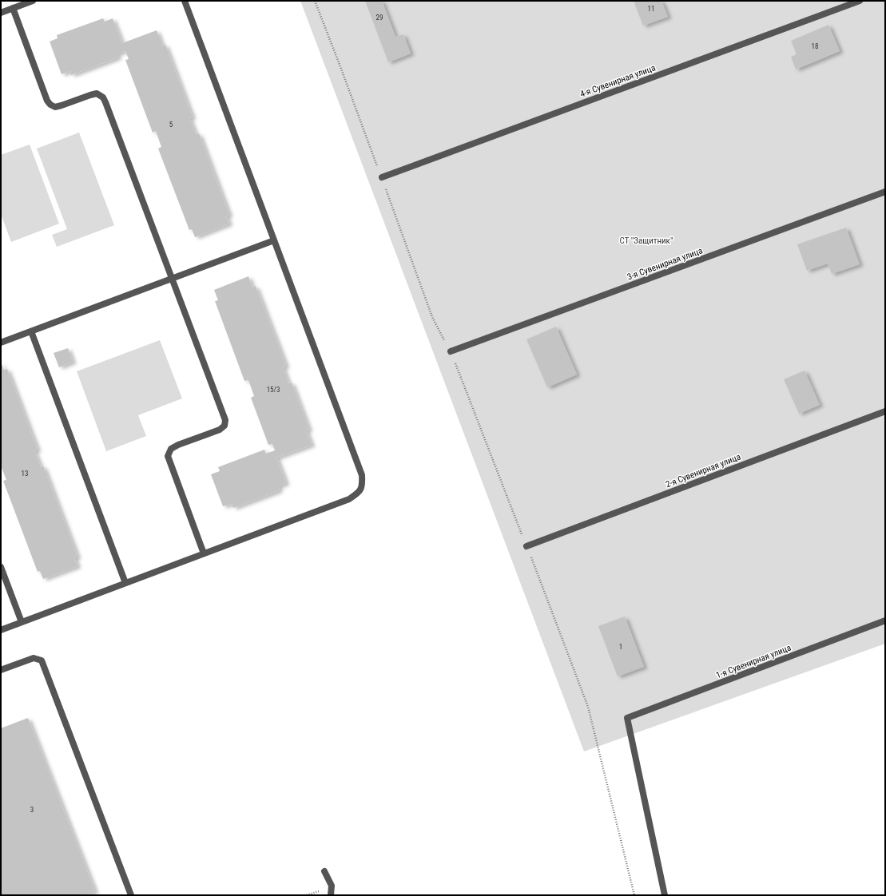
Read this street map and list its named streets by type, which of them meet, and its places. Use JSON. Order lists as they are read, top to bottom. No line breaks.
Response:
{"streets":{"lane":["4-я Сувенирная улица","3-я Сувенирная улица","2-я Сувенирная улица","1-я Сувенирная улица"]},"parks":["СТ \"Защитник\""],"house_numbers":["11","29","18","5","15/3","13","1","3"]}
